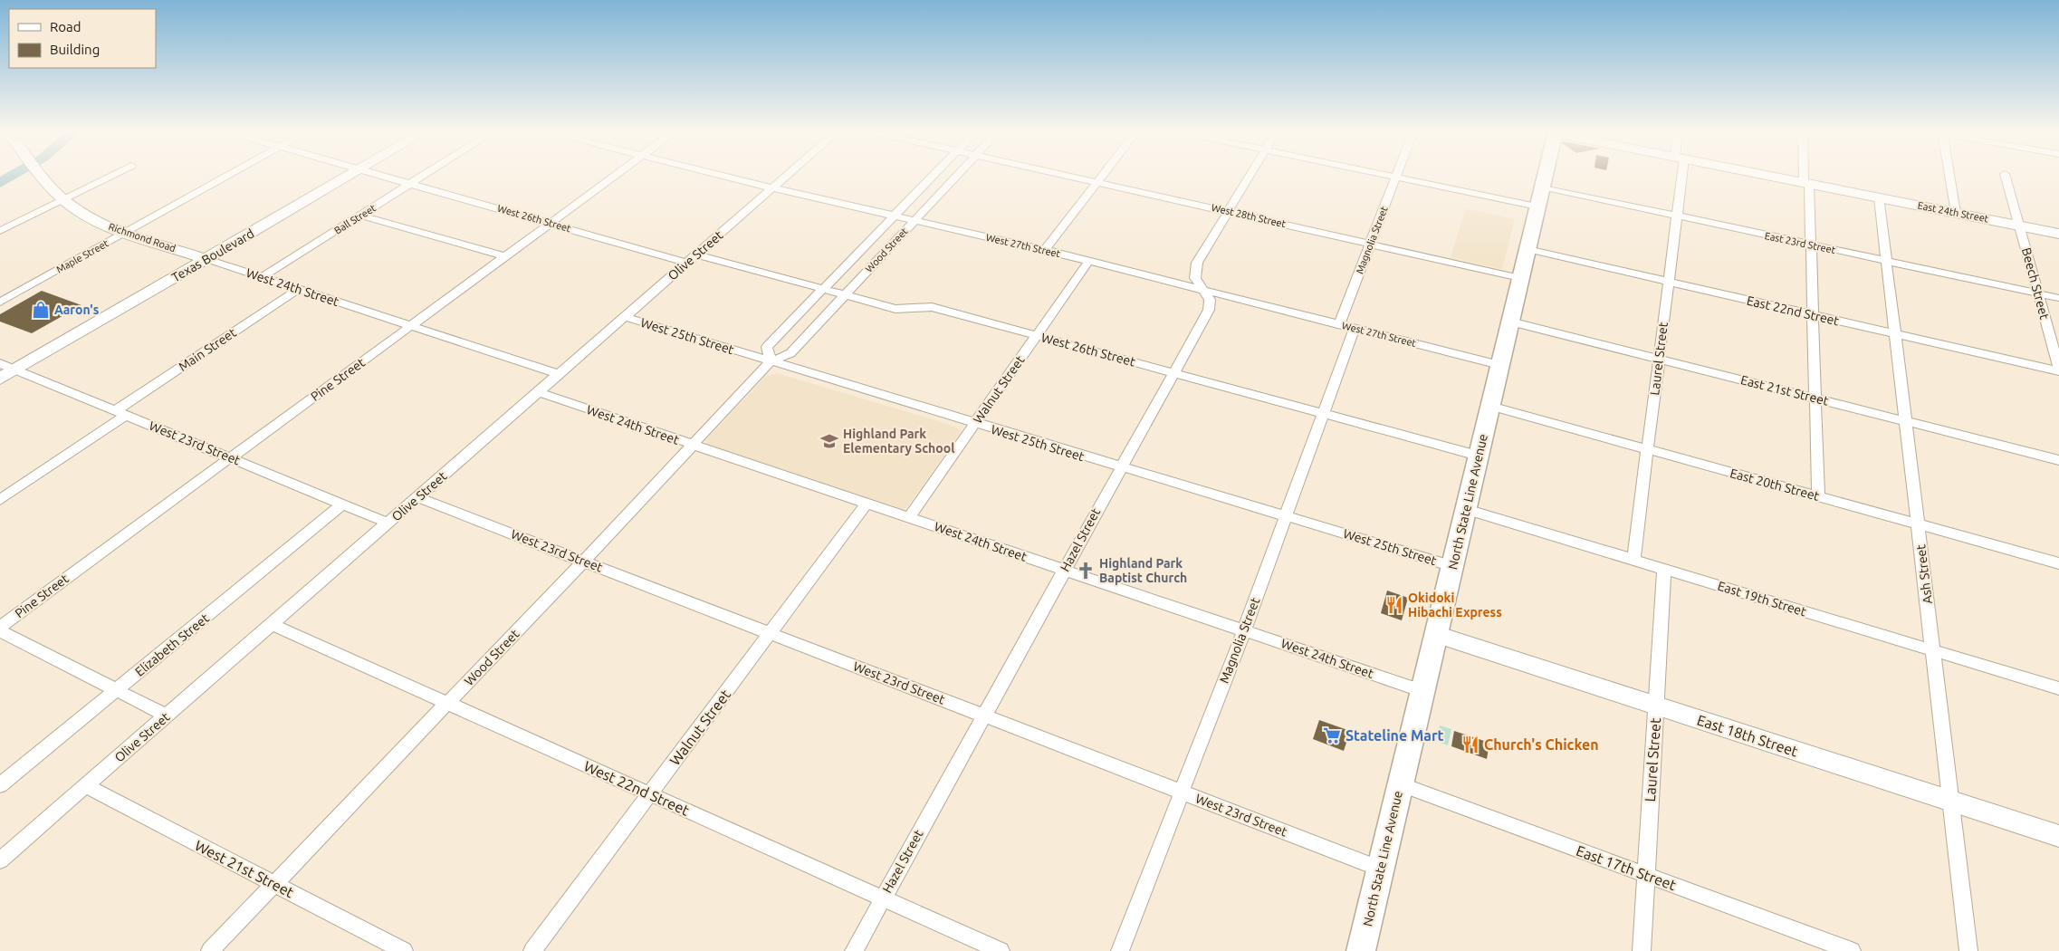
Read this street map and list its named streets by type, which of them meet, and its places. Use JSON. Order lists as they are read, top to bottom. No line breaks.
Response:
{"streets":{"main road":["East 24th Street","Richmond Road","Texas Boulevard","North State Line Avenue","East 18th Street"],"street":["West 28th Street","West 26th Street","Ball Street","Magnolia Street","East 23rd Street","West 27th Street","Wood Street","Olive Street","Maple Street","Beech Street","West 24th Street","East 22nd Street","West 25th Street","Main Street","Laurel Street","Pine Street","Walnut Street","East 21st Street","West 23rd Street","East 20th Street","Hazel Street","Ash Street","East 19th Street","Elizabeth Street","West 22nd Street","East 17th Street","West 21st Street"]},"crossings":[["East 24th Street","Beech Street"],["East 24th Street","Ash Street"],["West 28th Street","Magnolia Street"],["West 28th Street","North State Line Avenue"],["West 28th Street","Hazel Street"],["West 26th Street","Ball Street"],["West 26th Street","Magnolia Street"],["West 26th Street","Wood Street"],["West 26th Street","Olive Street"],["West 26th Street","Pine Street"],["West 26th Street","Walnut Street"],["West 26th Street","North State Line Avenue"],["West 26th Street","Hazel Street"],["Ball Street","West 24th Street"],["Richmond Road","Texas Boulevard"],["Richmond Road","Maple Street"],["Richmond Road","West 24th Street"],["Magnolia Street","East 23rd Street"],["Magnolia Street","West 27th Street"],["Magnolia Street","West 24th Street"],["Magnolia Street","West 25th Street"],["Magnolia Street","West 23rd Street"],["East 23rd Street","Beech Street"],["East 23rd Street","Laurel Street"],["East 23rd Street","North State Line Avenue"],["East 23rd Street","Ash Street"],["West 27th Street","Wood Street"],["West 27th Street","Olive Street"],["West 27th Street","Walnut Street"],["West 27th Street","North State Line Avenue"],["West 27th Street","Hazel Street"],["Wood Street","West 24th Street"],["Wood Street","West 25th Street"],["Wood Street","West 23rd Street"],["Wood Street","West 22nd Street"],["Wood Street","West 21st Street"],["Texas Boulevard","West 24th Street"],["Texas Boulevard","West 23rd Street"],["Olive Street","West 24th Street"],["Olive Street","West 25th Street"],["Olive Street","West 23rd Street"],["Olive Street","West 22nd Street"],["Olive Street","West 21st Street"],["Beech Street","East 22nd Street"],["West 24th Street","Main Street"],["West 24th Street","Pine Street"],["West 24th Street","Walnut Street"],["West 24th Street","North State Line Avenue"],["West 24th Street","Hazel Street"],["East 22nd Street","Laurel Street"],["East 22nd Street","North State Line Avenue"],["East 22nd Street","Ash Street"],["West 25th Street","Walnut Street"],["West 25th Street","North State Line Avenue"],["West 25th Street","Hazel Street"],["Main Street","West 23rd Street"],["Laurel Street","East 21st Street"],["Laurel Street","East 20th Street"],["Laurel Street","East 19th Street"],["Laurel Street","East 18th Street"],["Laurel Street","East 17th Street"],["Pine Street","West 23rd Street"],["Walnut Street","West 23rd Street"],["Walnut Street","West 22nd Street"],["East 21st Street","North State Line Avenue"],["East 21st Street","Ash Street"],["West 23rd Street","North State Line Avenue"],["West 23rd Street","Hazel Street"],["West 23rd Street","Elizabeth Street"],["East 20th Street","North State Line Avenue"],["East 20th Street","Ash Street"],["North State Line Avenue","East 19th Street"],["North State Line Avenue","East 18th Street"],["North State Line Avenue","East 17th Street"],["Hazel Street","West 22nd Street"],["Ash Street","East 19th Street"],["Ash Street","East 18th Street"]],"places":{"shop":["Aaron's"],"school or university":["Highland Park Elementary School"],"church":["Highland Park Baptist Church"],"restaurant":["Okidoki Hibachi Express","Church's Chicken"],"supermarket":["Stateline Mart"]},"legend":["Road","Building"]}
